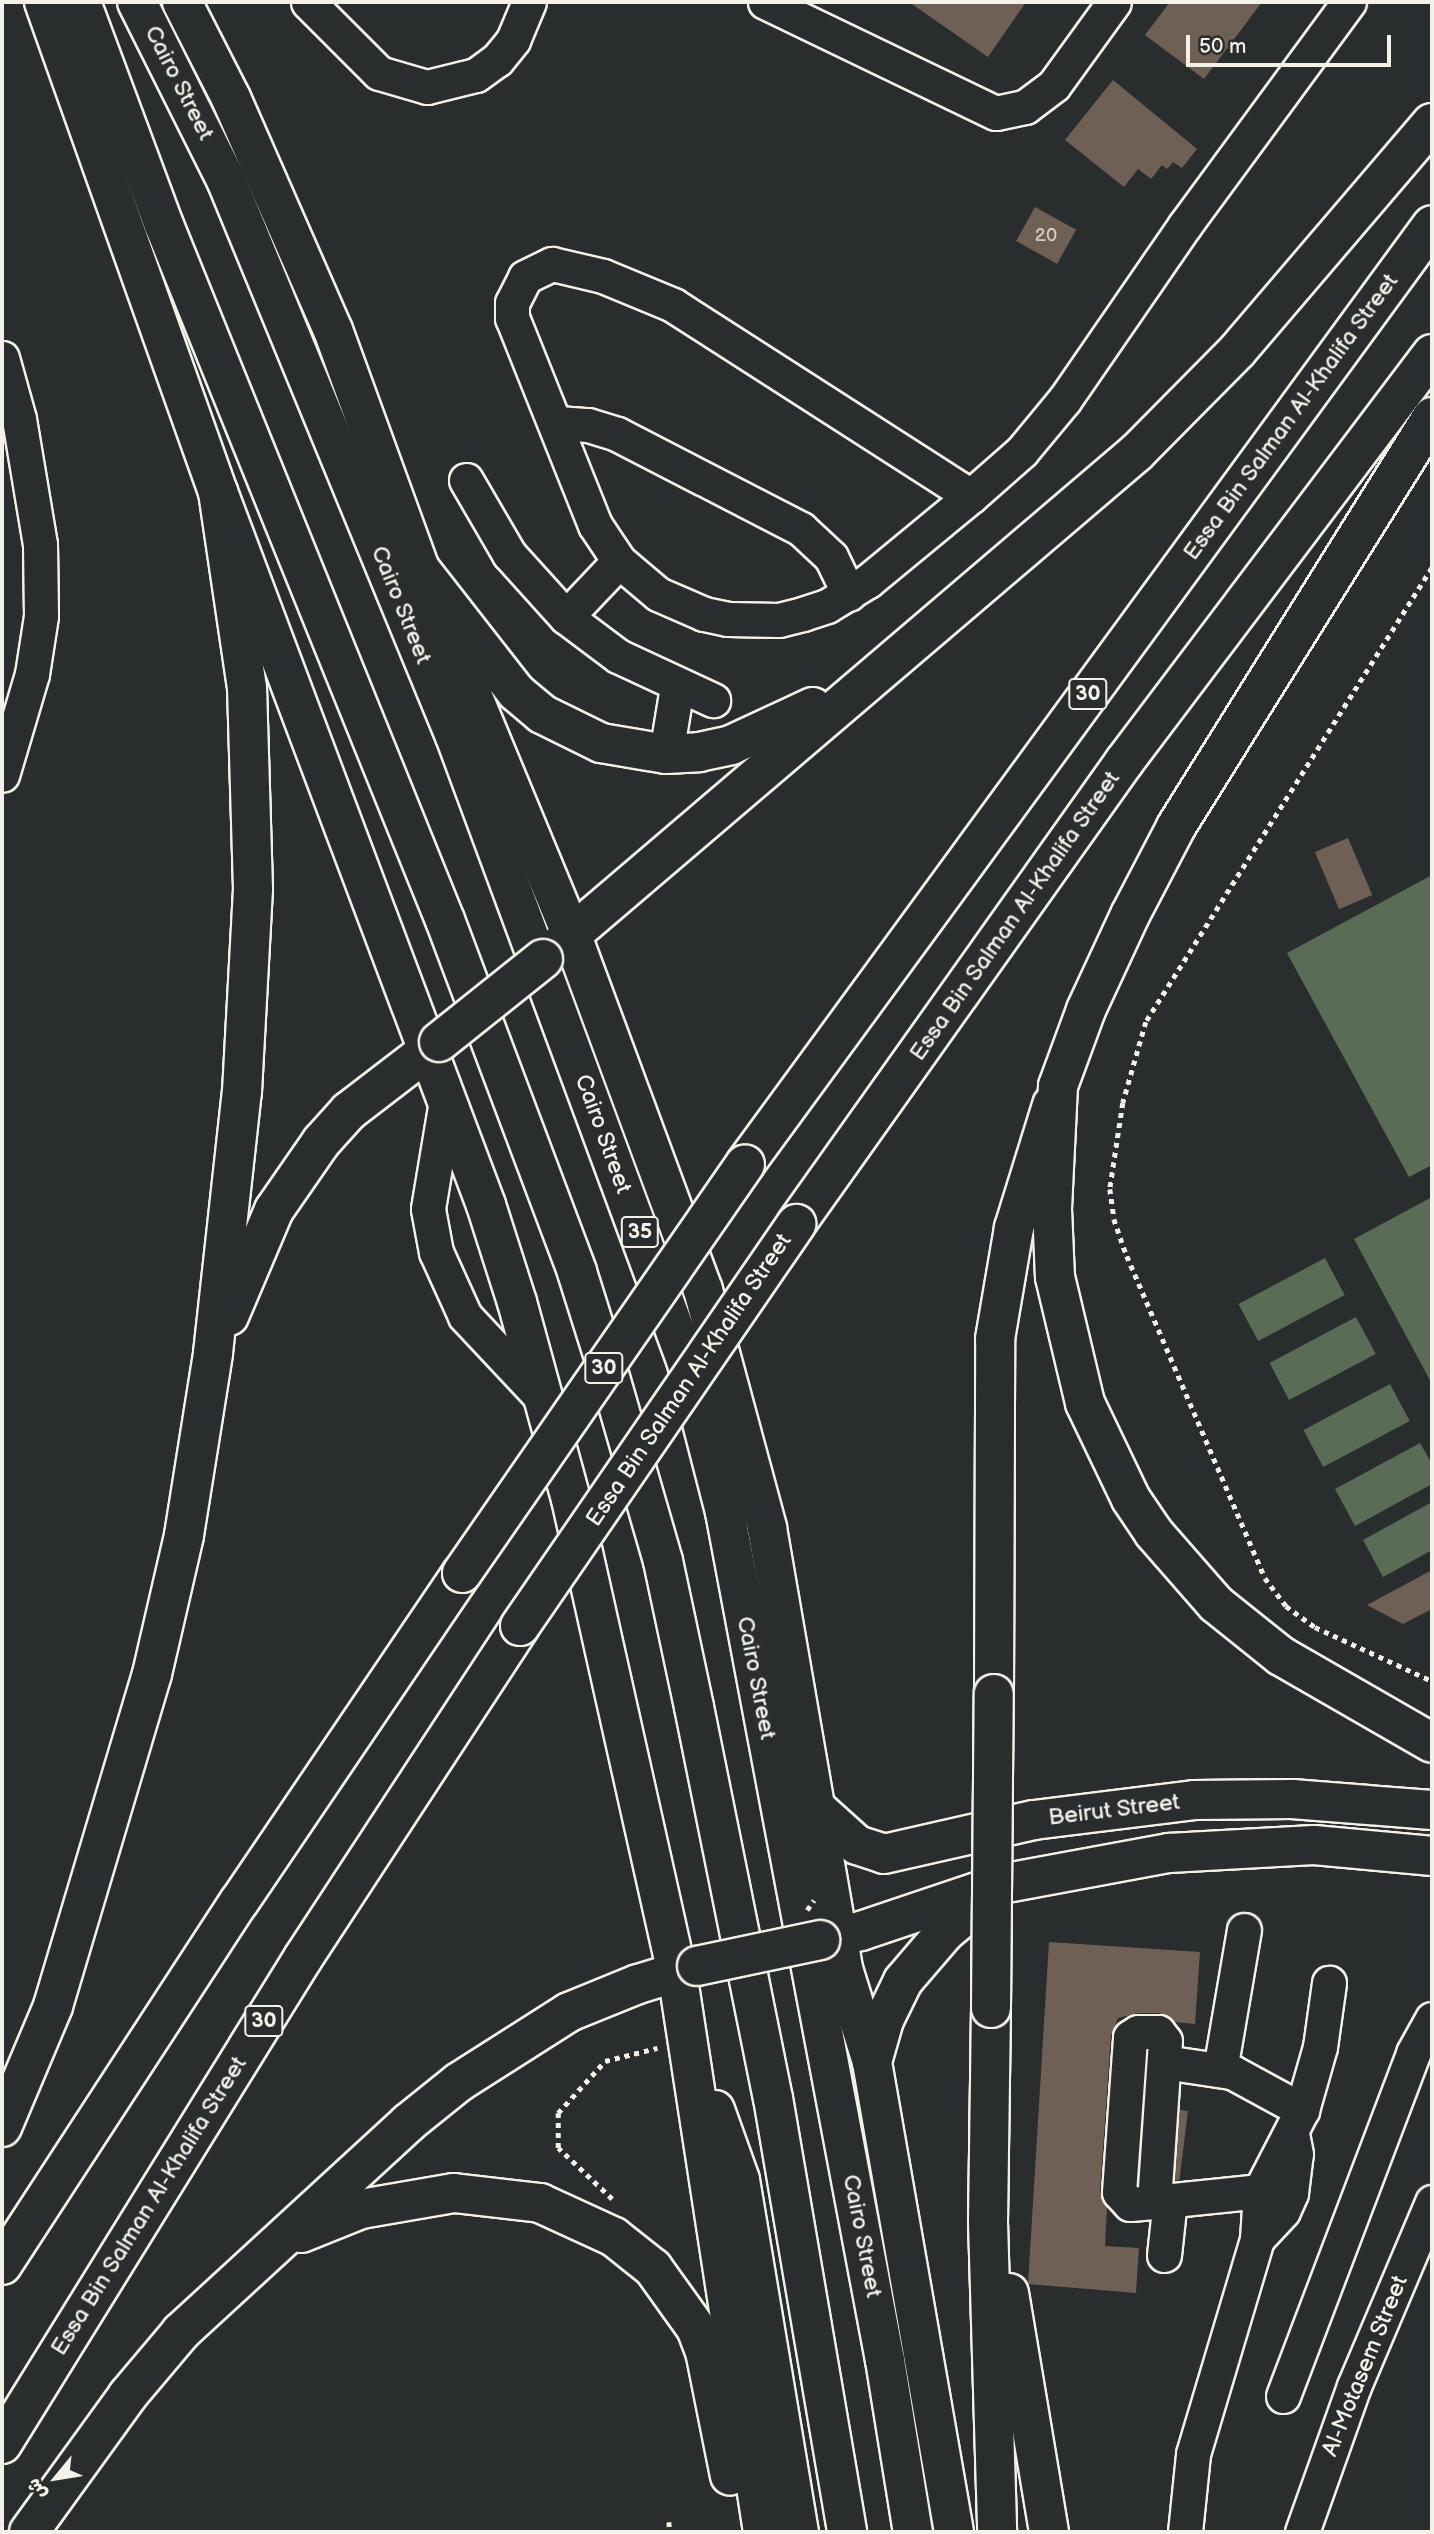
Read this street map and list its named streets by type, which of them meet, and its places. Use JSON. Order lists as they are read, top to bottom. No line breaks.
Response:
{"streets":{"main road":["Cairo Street","Essa Bin Salman Al-Khalifa Street","30","35","Beirut Street"],"street":["Al-Motasem Street"]},"crossings":[["Cairo Street","Beirut Street"]],"house_numbers":["20"],"scale_bar":"50 m","north":"bottom left"}
